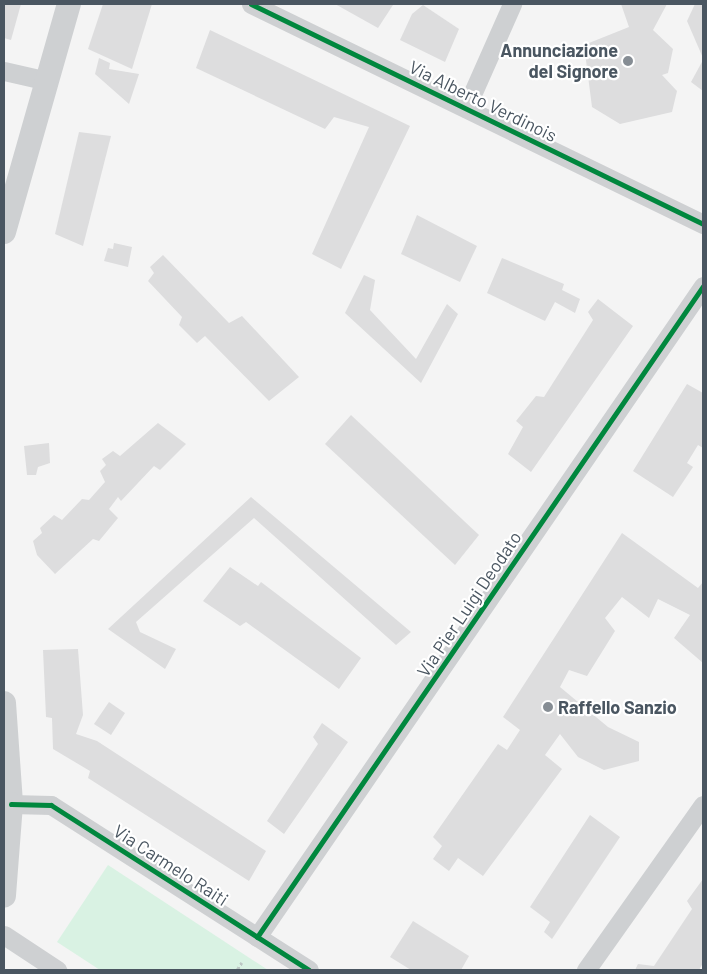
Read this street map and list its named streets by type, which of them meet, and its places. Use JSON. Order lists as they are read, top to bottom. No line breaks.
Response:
{"streets":{"street":["Via Alberto Verdinois","Via Pier Luigi Deodato","Via Carmelo Raiti"]},"crossings":[["Via Pier Luigi Deodato","Via Carmelo Raiti"]],"places":["Annunciazione del Signore","Raffello Sanzio"]}
